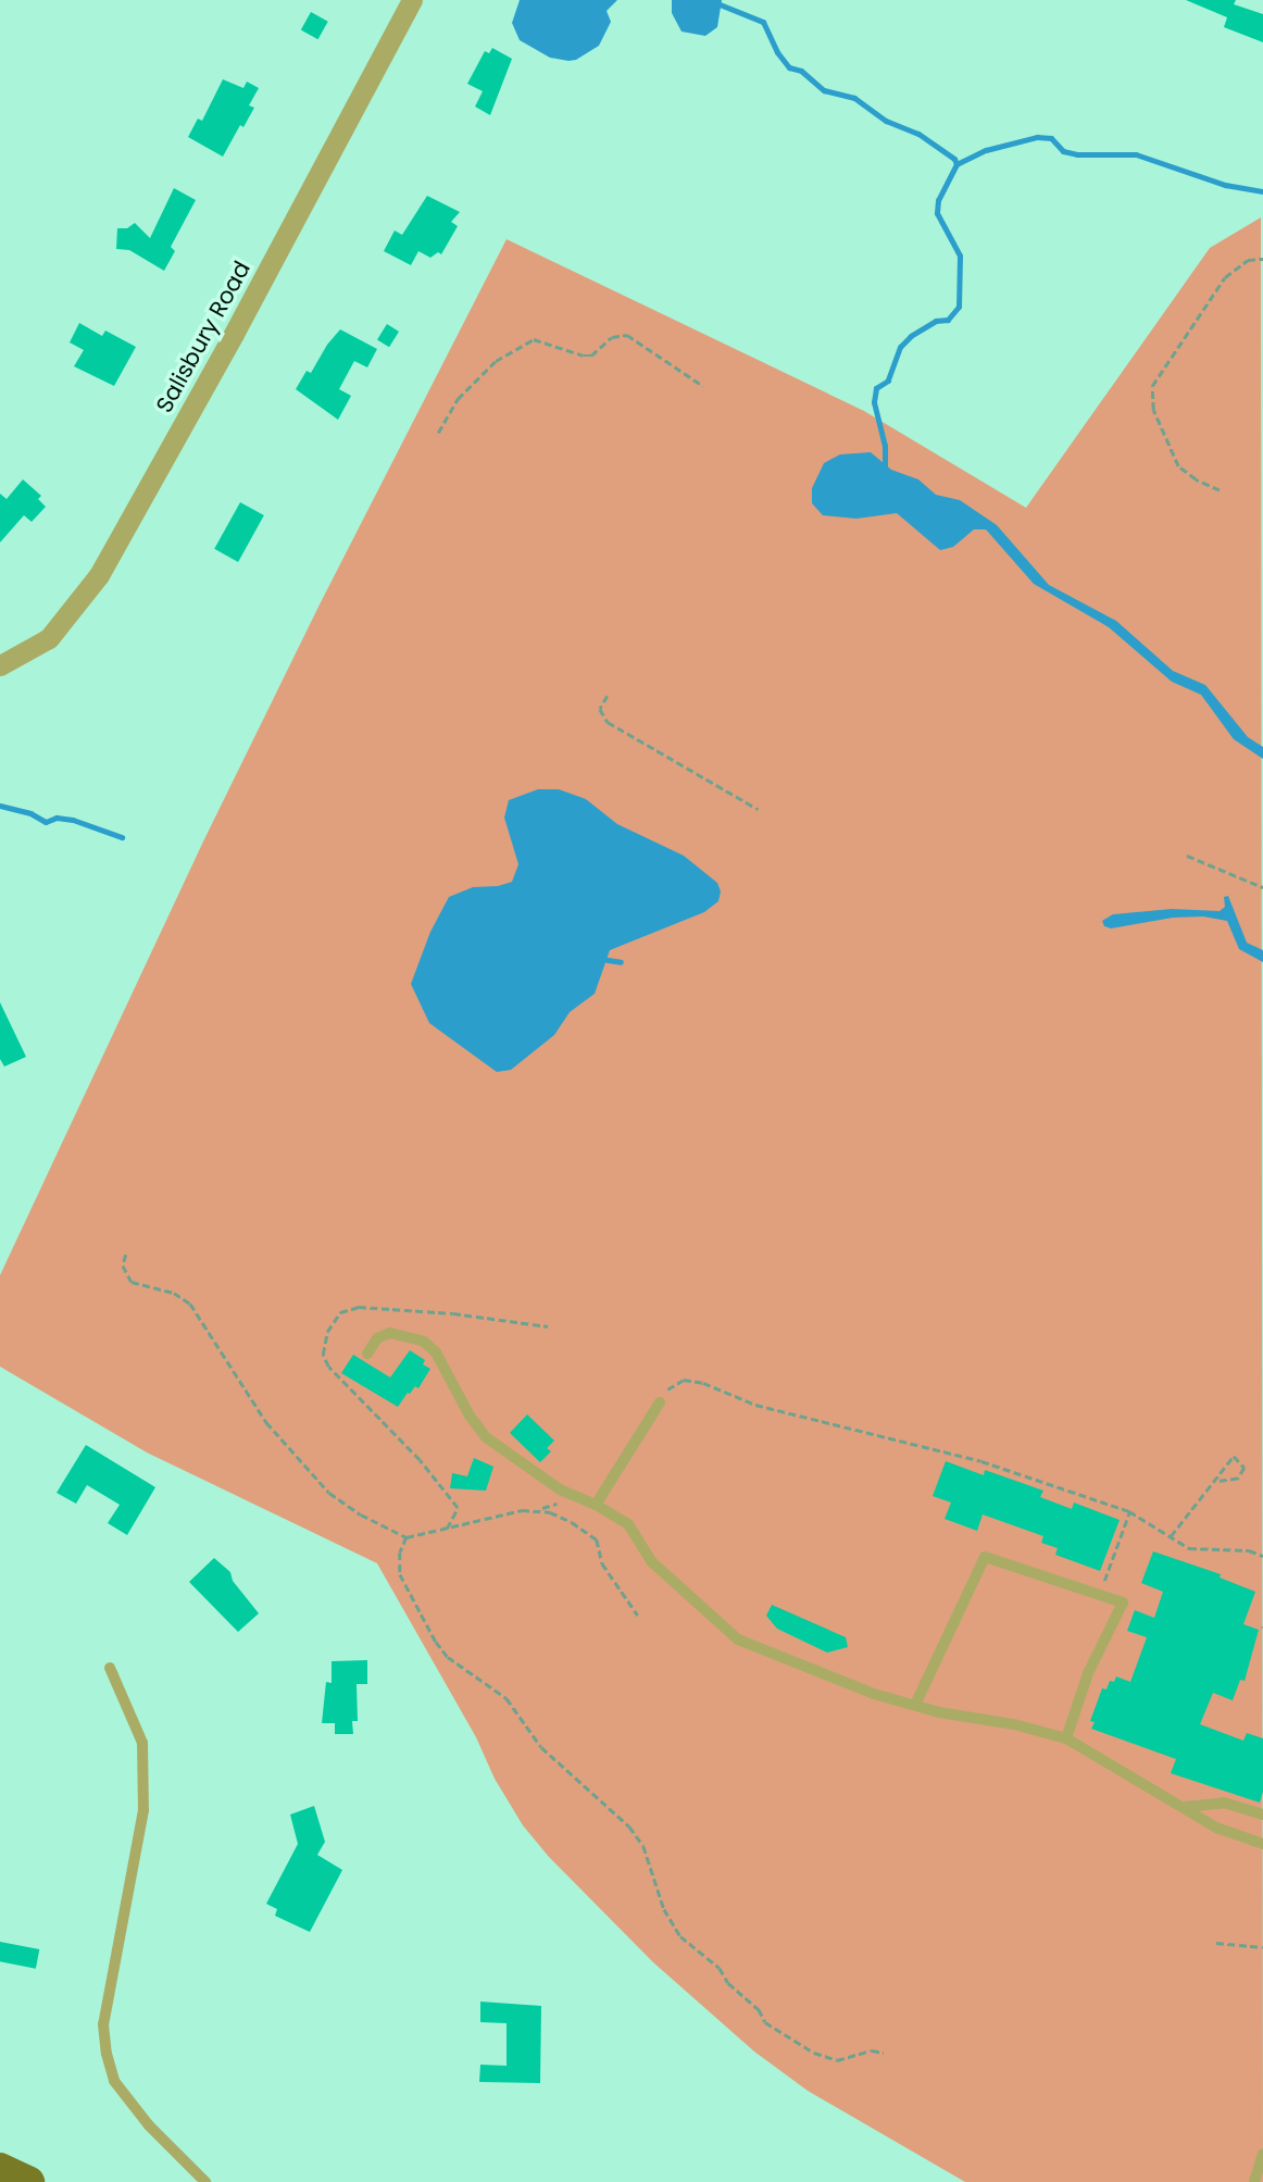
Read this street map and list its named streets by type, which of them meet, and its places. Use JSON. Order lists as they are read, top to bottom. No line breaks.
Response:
{"streets":{"street":["Salisbury Road"]}}
